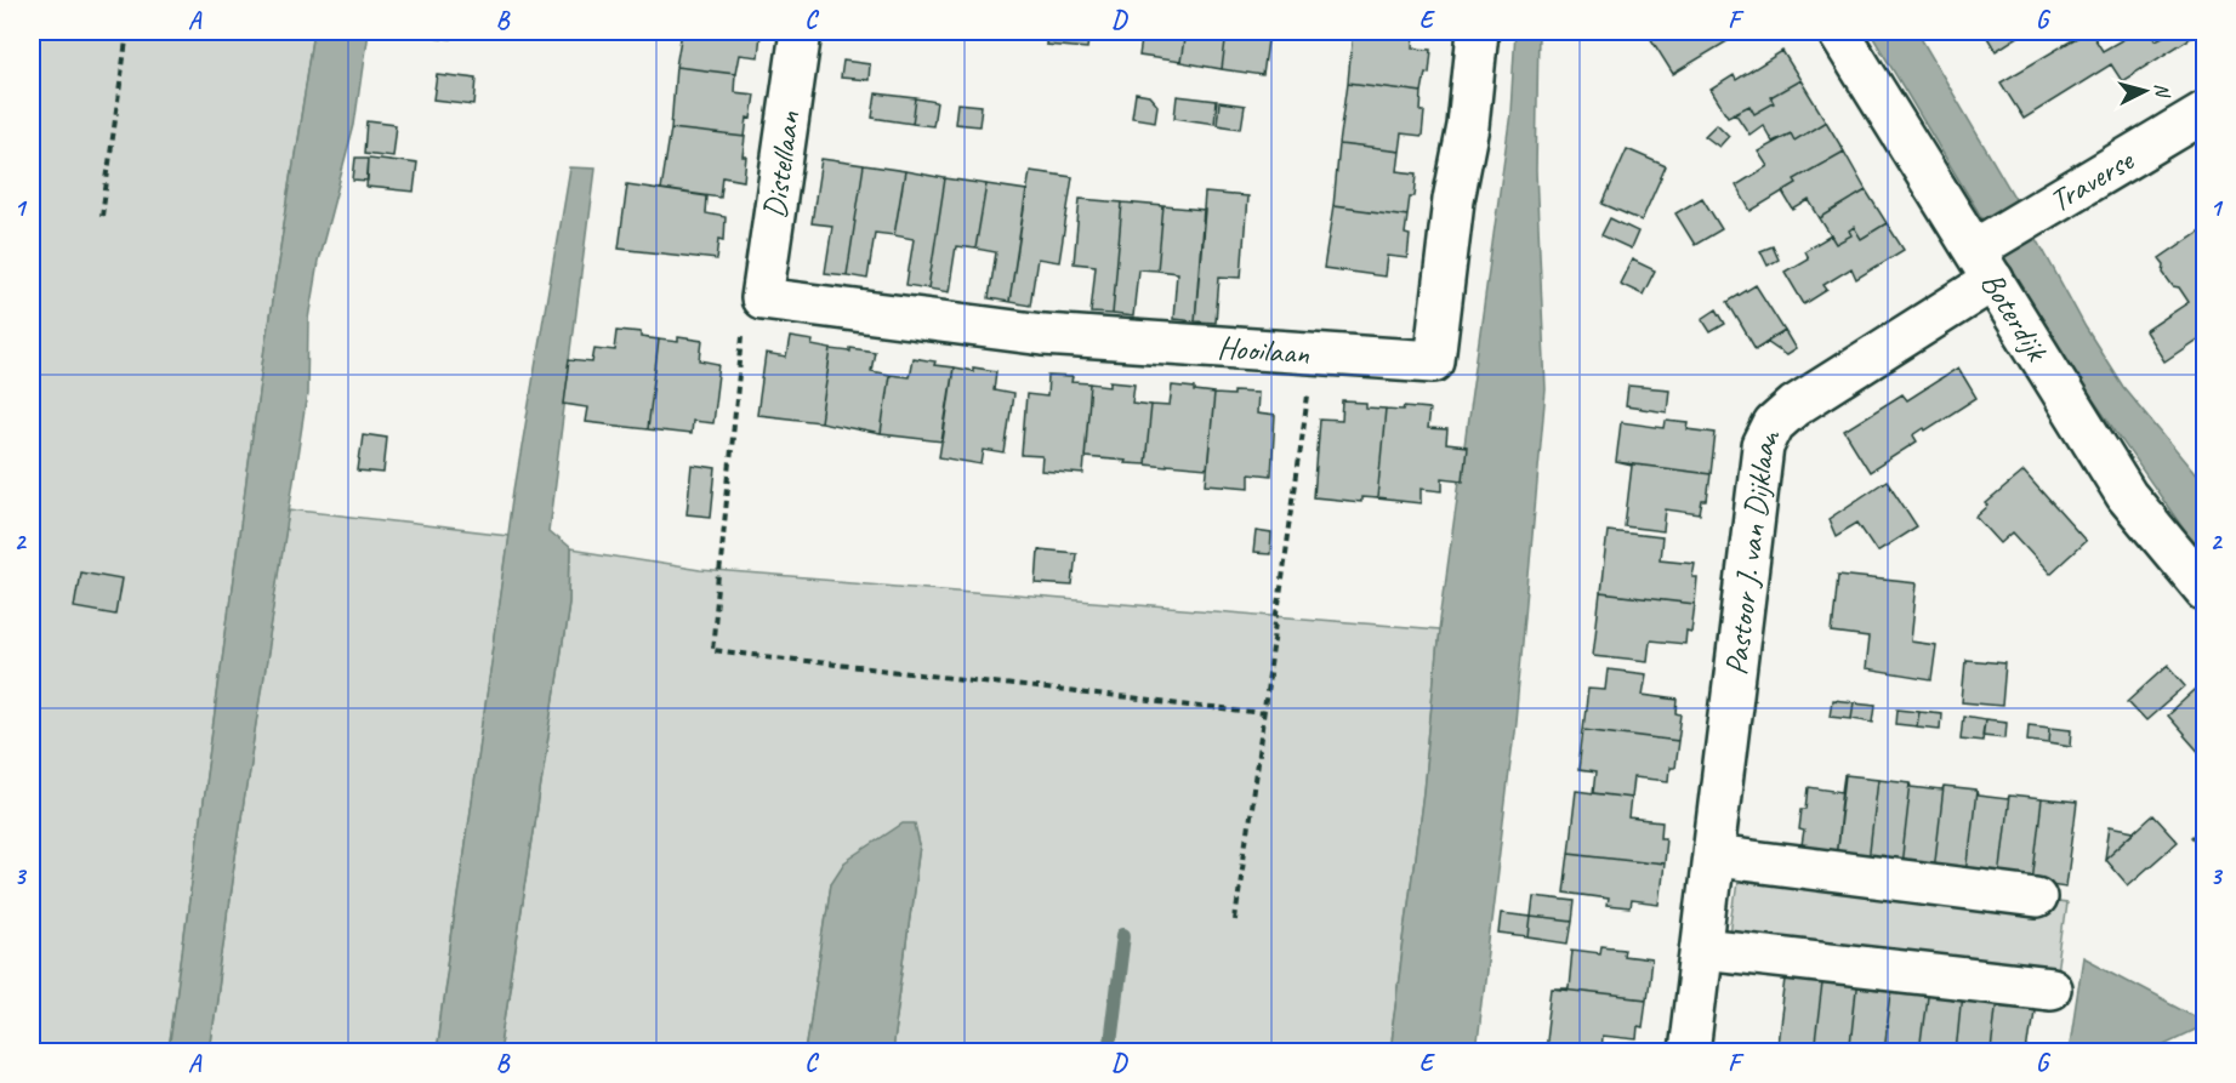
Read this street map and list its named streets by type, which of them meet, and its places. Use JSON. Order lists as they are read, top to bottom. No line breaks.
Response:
{"streets":{"street":["Distellaan","Traverse","Boterdijk","Hooilaan","Pastoor J. van Dijklaan"]},"crossings":[["Distellaan","Hooilaan"],["Traverse","Boterdijk"],["Traverse","Pastoor J. van Dijklaan"],["Boterdijk","Pastoor J. van Dijklaan"]],"north":"right","grid":{"columns":["A","B","C","D","E","F","G"],"rows":["1","2","3"]}}
